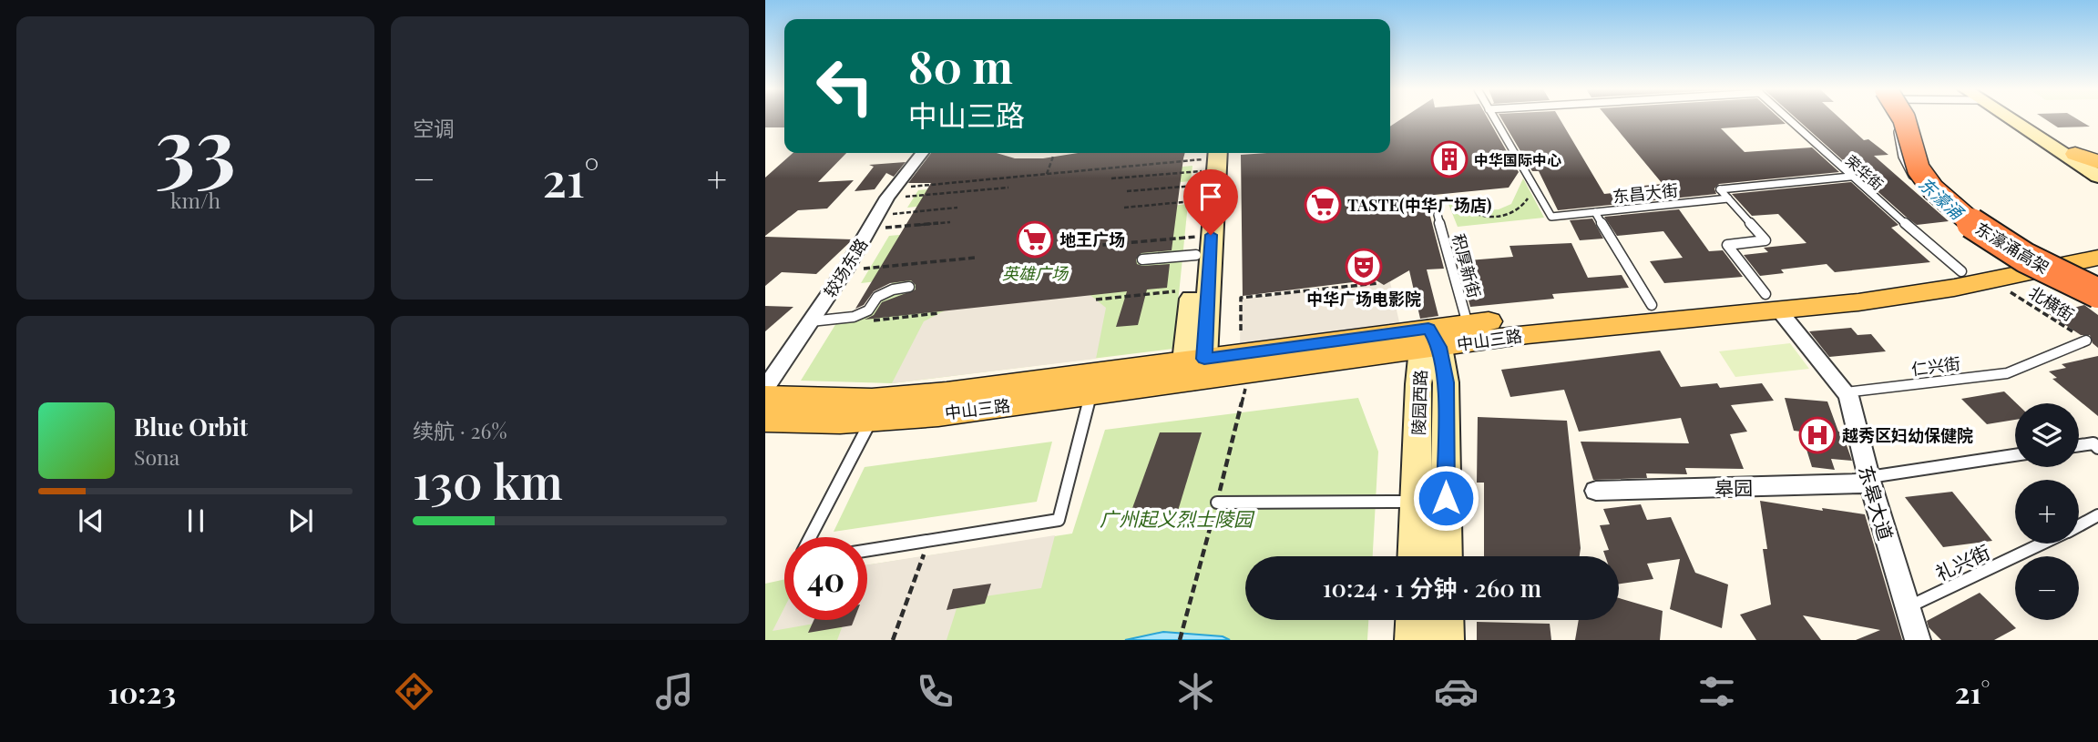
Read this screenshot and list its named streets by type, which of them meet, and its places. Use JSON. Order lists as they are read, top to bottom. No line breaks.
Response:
{"streets":{"highway":["东濠涌高架"],"main road":["中山三路"],"street":["较场东路","陵园西路","皋园","东皋大道"],"lane":["荣华街","东昌大街","积厚新街","仁兴街","礼兴街"],"path":["北横街"]},"crossings":[["荣华街","中山三路"],["东昌大街","中山三路"],["积厚新街","中山三路"],["北横街","中山三路"],["北横街","仁兴街"],["中山三路","陵园西路"],["中山三路","东皋大道"],["仁兴街","东皋大道"],["皋园","东皋大道"],["东皋大道","礼兴街"]],"water":["东濠涌"],"parks":["英雄广场","广州起义烈士陵园"],"places":{"building":["中华国际中心"],"supermarket":["TASTE(中华广场店)","地王广场"],"theatre":["中华广场电影院"],"hospital":["越秀区妇幼保健院"]},"page":{"tile":[["33","km/h"],"空调",["续航 · 26%","130 km"]],"turn":["80 m","中山三路"],"heat":["−","21°","+"],"song":["Blue Orbit","Sona"],"map_buttons":["+","−"],"limit":"40","trip":"10:24 · 1 分钟 · 260 m","tabs":["10:23","21°"]}}
